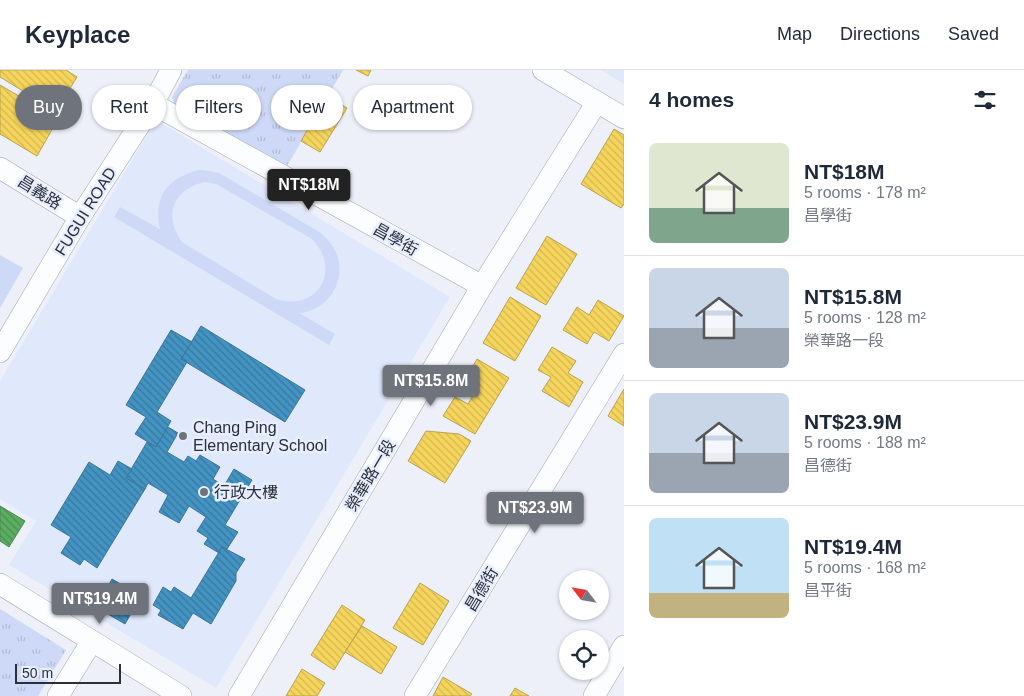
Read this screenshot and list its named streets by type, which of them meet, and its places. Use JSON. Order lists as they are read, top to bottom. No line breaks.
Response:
{"streets":{"street":["昌義路","FUGUI ROAD","昌學街","榮華路一段","昌德街"]},"crossings":[["昌義路","FUGUI ROAD"],["昌學街","榮華路一段"]],"places":["Chang Ping Elementary School","行政大樓"],"scale_bar":"50 m","north":"top left","page":{"header":"Keyplace","nav":["Map","Directions","Saved"],"heading":"4 homes","chip":["Buy","Rent","Filters","New","Apartment"],"list":[{"name":"NT$18M","note":"5 rooms · 178 m² · 昌學街"},{"name":"NT$15.8M","note":"5 rooms · 128 m² · 榮華路一段"},{"name":"NT$23.9M","note":"5 rooms · 188 m² · 昌德街"},{"name":"NT$19.4M","note":"5 rooms · 168 m² · 昌平街"}],"price":["NT$18M","NT$15.8M","NT$23.9M","NT$19.4M"],"scale":"50 m"}}
